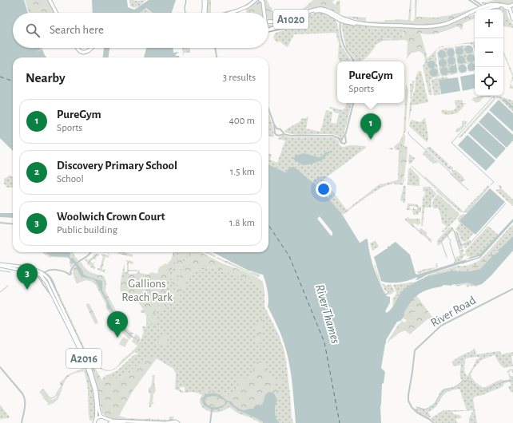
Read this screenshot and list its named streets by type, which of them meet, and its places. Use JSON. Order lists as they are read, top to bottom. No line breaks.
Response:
{"streets":{"highway":["A1020"],"main road":["A2016"],"street":["River Road"]},"water":["River Thames"],"parks":["Gallions Reach Park"],"page":{"map_buttons":["+","−"],"search":"Search here","heading":["Nearby","3 results"],"popup":["PureGym","Sports"],"list":[{"mark":"1","name":"PureGym","note":"Sports","value":"400 m"},{"mark":"2","name":"Discovery Primary School","note":"School","value":"1.5 km"},{"mark":"3","name":"Woolwich Crown Court","note":"Public building","value":"1.8 km"}],"pins":["1","3","2"]}}
